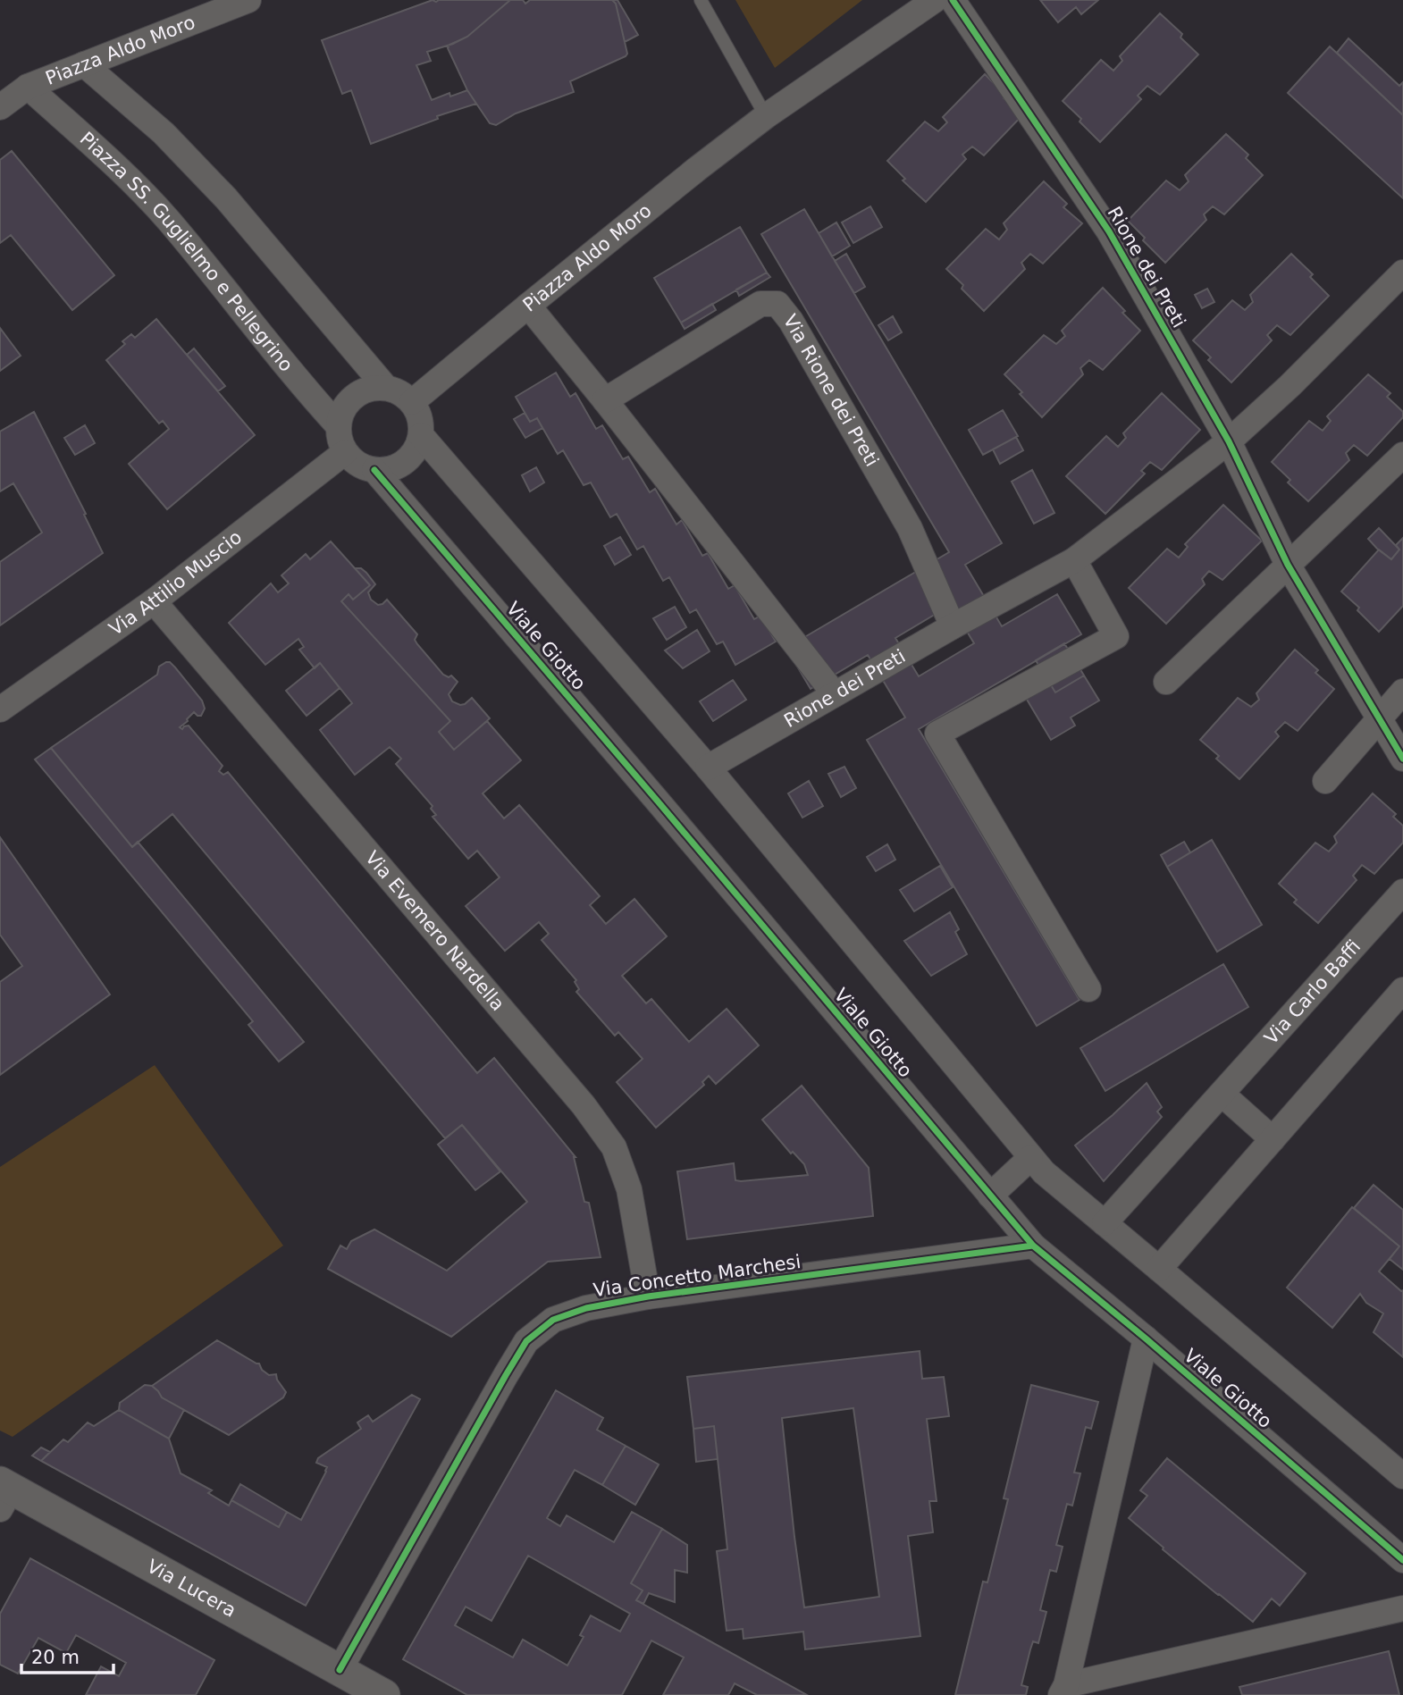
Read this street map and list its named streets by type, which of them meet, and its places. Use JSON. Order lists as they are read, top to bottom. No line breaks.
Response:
{"streets":{"street":["Piazza Aldo Moro","Piazza SS. Guglielmo e Pellegrino","Rione dei Preti","Via Rione dei Preti","Via Attilio Muscio","Viale Giotto","Via Evemero Nardella","Via Carlo Baffi","Via Concetto Marchesi","Via Lucera"]},"crossings":[["Piazza Aldo Moro","Piazza SS. Guglielmo e Pellegrino"],["Piazza Aldo Moro","Via Attilio Muscio"],["Piazza Aldo Moro","Viale Giotto"],["Piazza SS. Guglielmo e Pellegrino","Via Attilio Muscio"],["Piazza SS. Guglielmo e Pellegrino","Viale Giotto"],["Rione dei Preti","Via Rione dei Preti"],["Via Attilio Muscio","Viale Giotto"],["Via Attilio Muscio","Via Evemero Nardella"],["Viale Giotto","Via Concetto Marchesi"],["Via Evemero Nardella","Via Concetto Marchesi"],["Via Concetto Marchesi","Via Lucera"]],"scale_bar":"20 m"}
